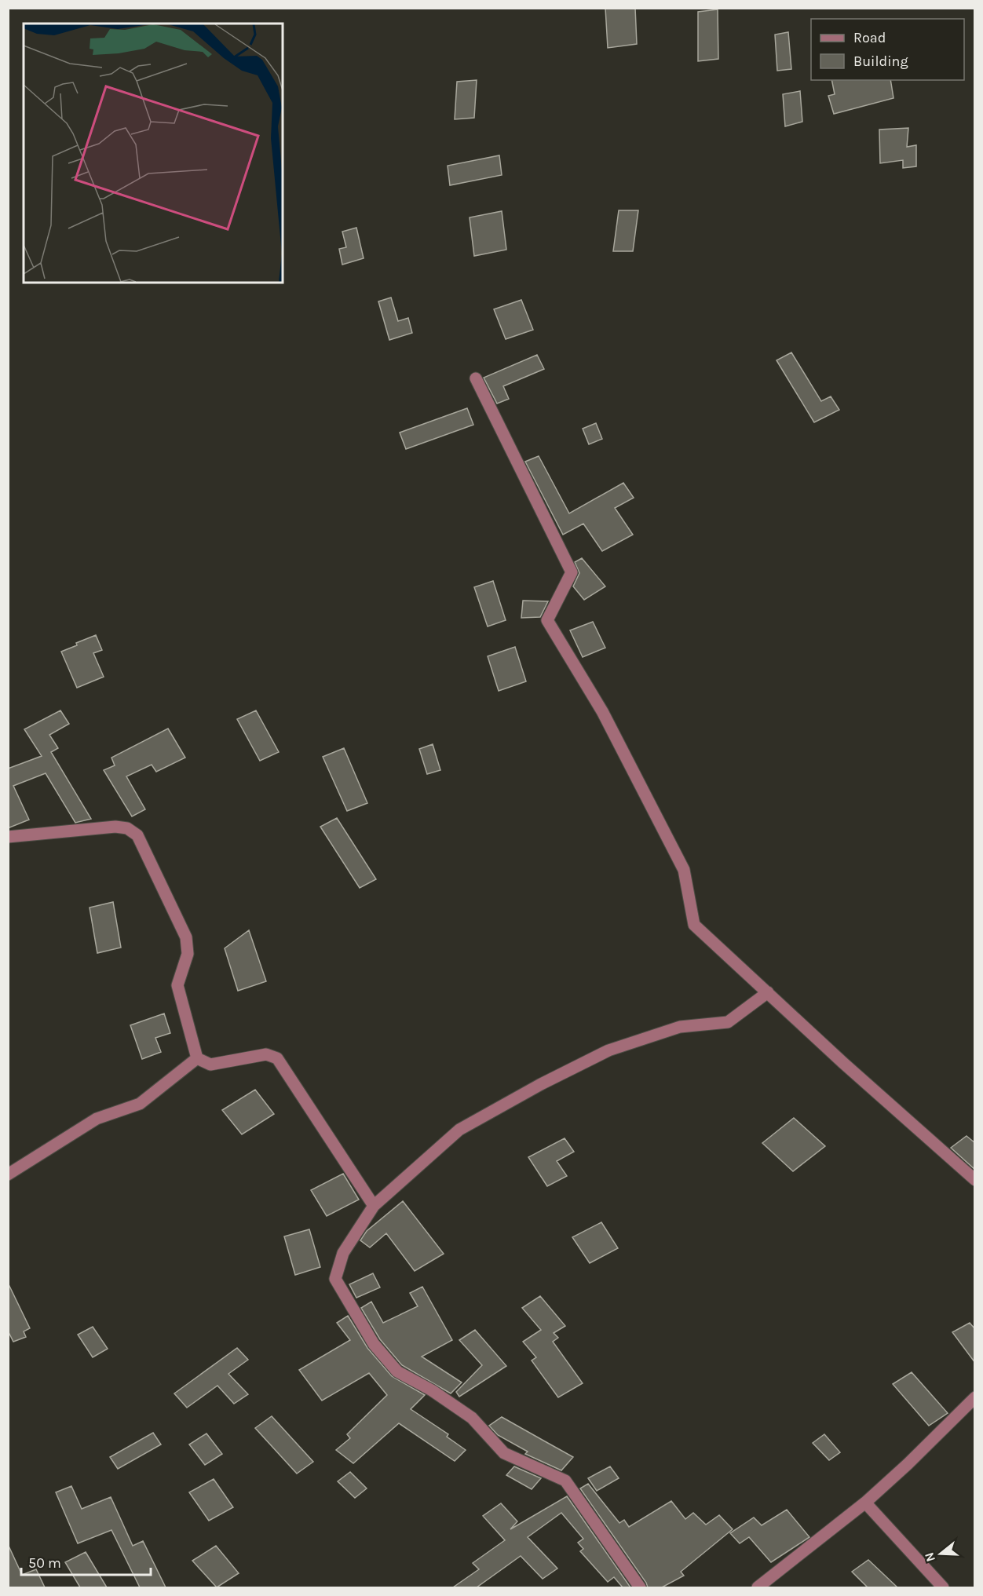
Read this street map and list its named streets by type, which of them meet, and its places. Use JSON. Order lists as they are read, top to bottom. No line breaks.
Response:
{"legend":["Road","Building"],"scale_bar":"50 m","north":"left"}
